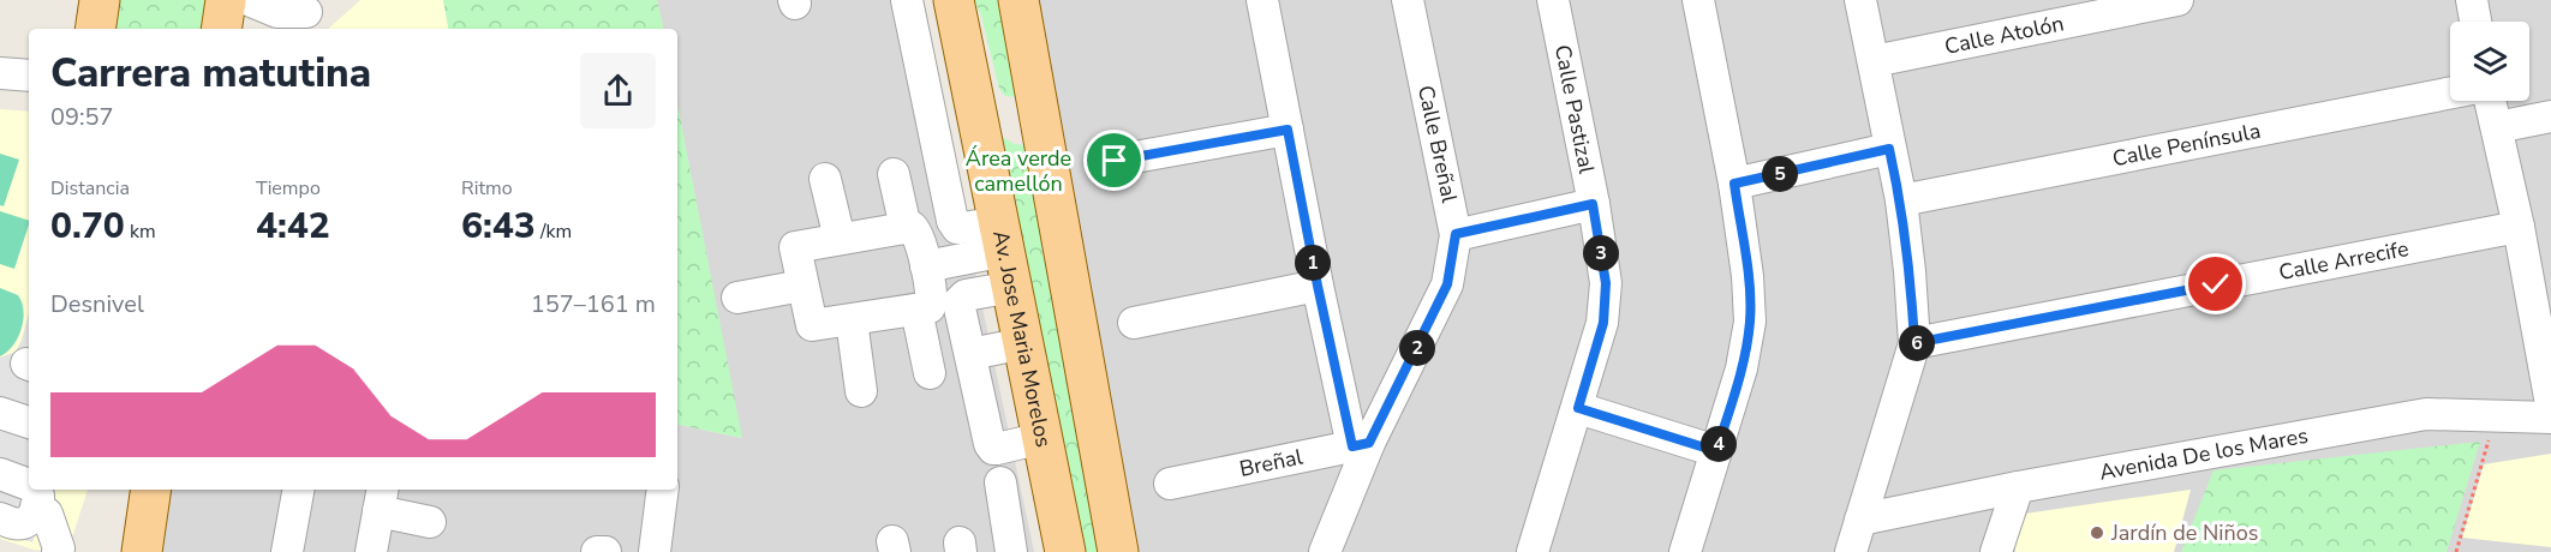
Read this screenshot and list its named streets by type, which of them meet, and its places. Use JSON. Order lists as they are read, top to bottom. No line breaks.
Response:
{"streets":{"main road":["Av. Jose Maria Morelos"],"street":["Calle Atolón","Calle Pastizal","Calle Breñal","Calle Península","Calle Arrecife","Avenida De los Mares","Breñal"]},"crossings":[["Calle Breñal","Breñal"]],"parks":["Área verde camellón"],"places":["Jardín de Niños"],"page":{"heading":["Carrera matutina","09:57"],"stats":[["Distancia","0.70 km"],["Tiempo","4:42"],["Ritmo","6:43 /km"]],"pins":["5","3","1","6","2","4"],"chart":["Desnivel","157–161 m"]}}
